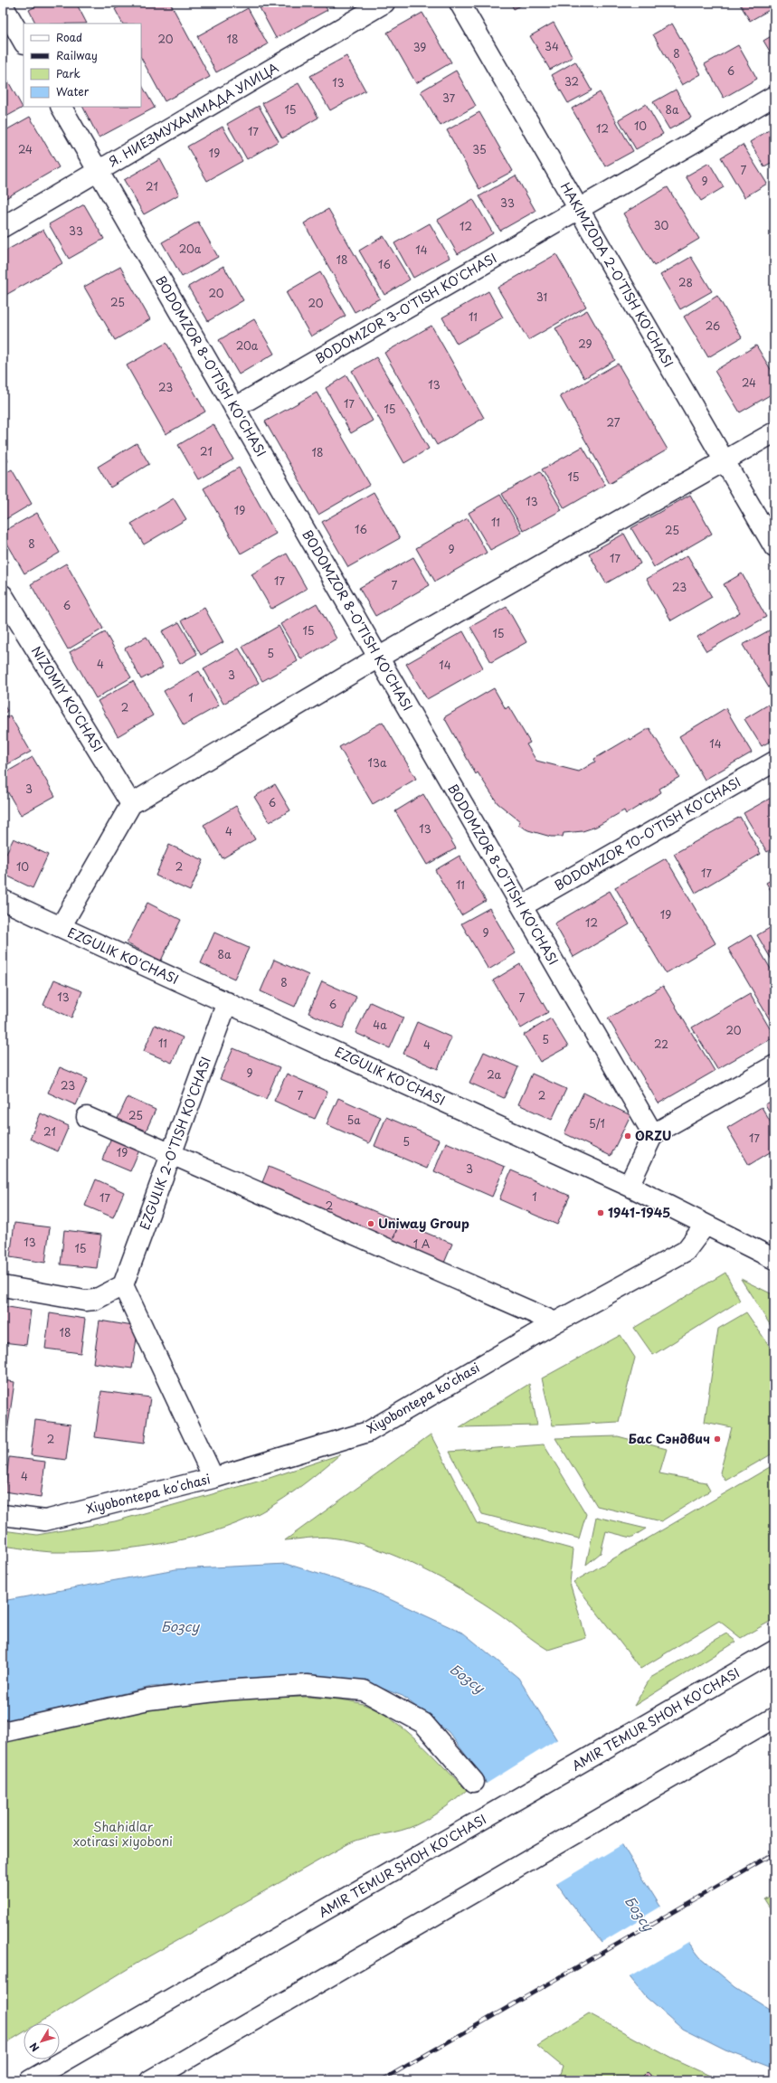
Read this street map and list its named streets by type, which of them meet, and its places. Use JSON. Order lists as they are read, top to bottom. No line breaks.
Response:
{"streets":{"street":["Я. НИЕЗМУХАММАДА УЛИЦА","HAKIMZODA 2-O'TISH KO'CHASI","BODOMZOR 3-O'TISH KO'CHASI","BODOMZOR 8-O'TISH KO'CHASI","NIZOMIY KO'CHASI","BODOMZOR 10-O'TISH KO'CHASI","EZGULIK KO'CHASI","EZGULIK 2-O'TISH KO'CHASI","Xiyobontepa koʻchasi","AMIR TEMUR SHOH KO'CHASI"]},"crossings":[["Я. НИЕЗМУХАММАДА УЛИЦА","BODOMZOR 8-O'TISH KO'CHASI"],["HAKIMZODA 2-O'TISH KO'CHASI","BODOMZOR 3-O'TISH KO'CHASI"],["BODOMZOR 3-O'TISH KO'CHASI","BODOMZOR 8-O'TISH KO'CHASI"],["BODOMZOR 8-O'TISH KO'CHASI","BODOMZOR 10-O'TISH KO'CHASI"],["EZGULIK KO'CHASI","EZGULIK 2-O'TISH KO'CHASI"],["EZGULIK KO'CHASI","Xiyobontepa koʻchasi"]],"water":["Бозсу"],"parks":["Shahidlar xotirasi xiyoboni"],"places":["ORZU","1941-1945","Uniway Group","Бас Сэндвич"],"house_numbers":["20","18","34","39","8","6","32","13","37","15","8a","10","12","17","24","35","19","7","9","21","33","30","12","33","20a","14","18","16","28","20","31","25","20","11","26","29","20a","24","13","23","17","15","27","21","18","15","13","19","11","16","25","8","9","17","17","7","23","6","15","15","5","4","14","3","1","2","14","13a","3","6","13","4","10","2","17","11","19","12","9","8a","8","13","7","6","4a","20","5","11","22","4","9","2a","23","7","2","25","5a","5/1","21","17","5","19","3","1","17","2","13","1 А","15","18","2","4"],"legend":["Road","Railway","Park","Water"],"north":"bottom left"}
